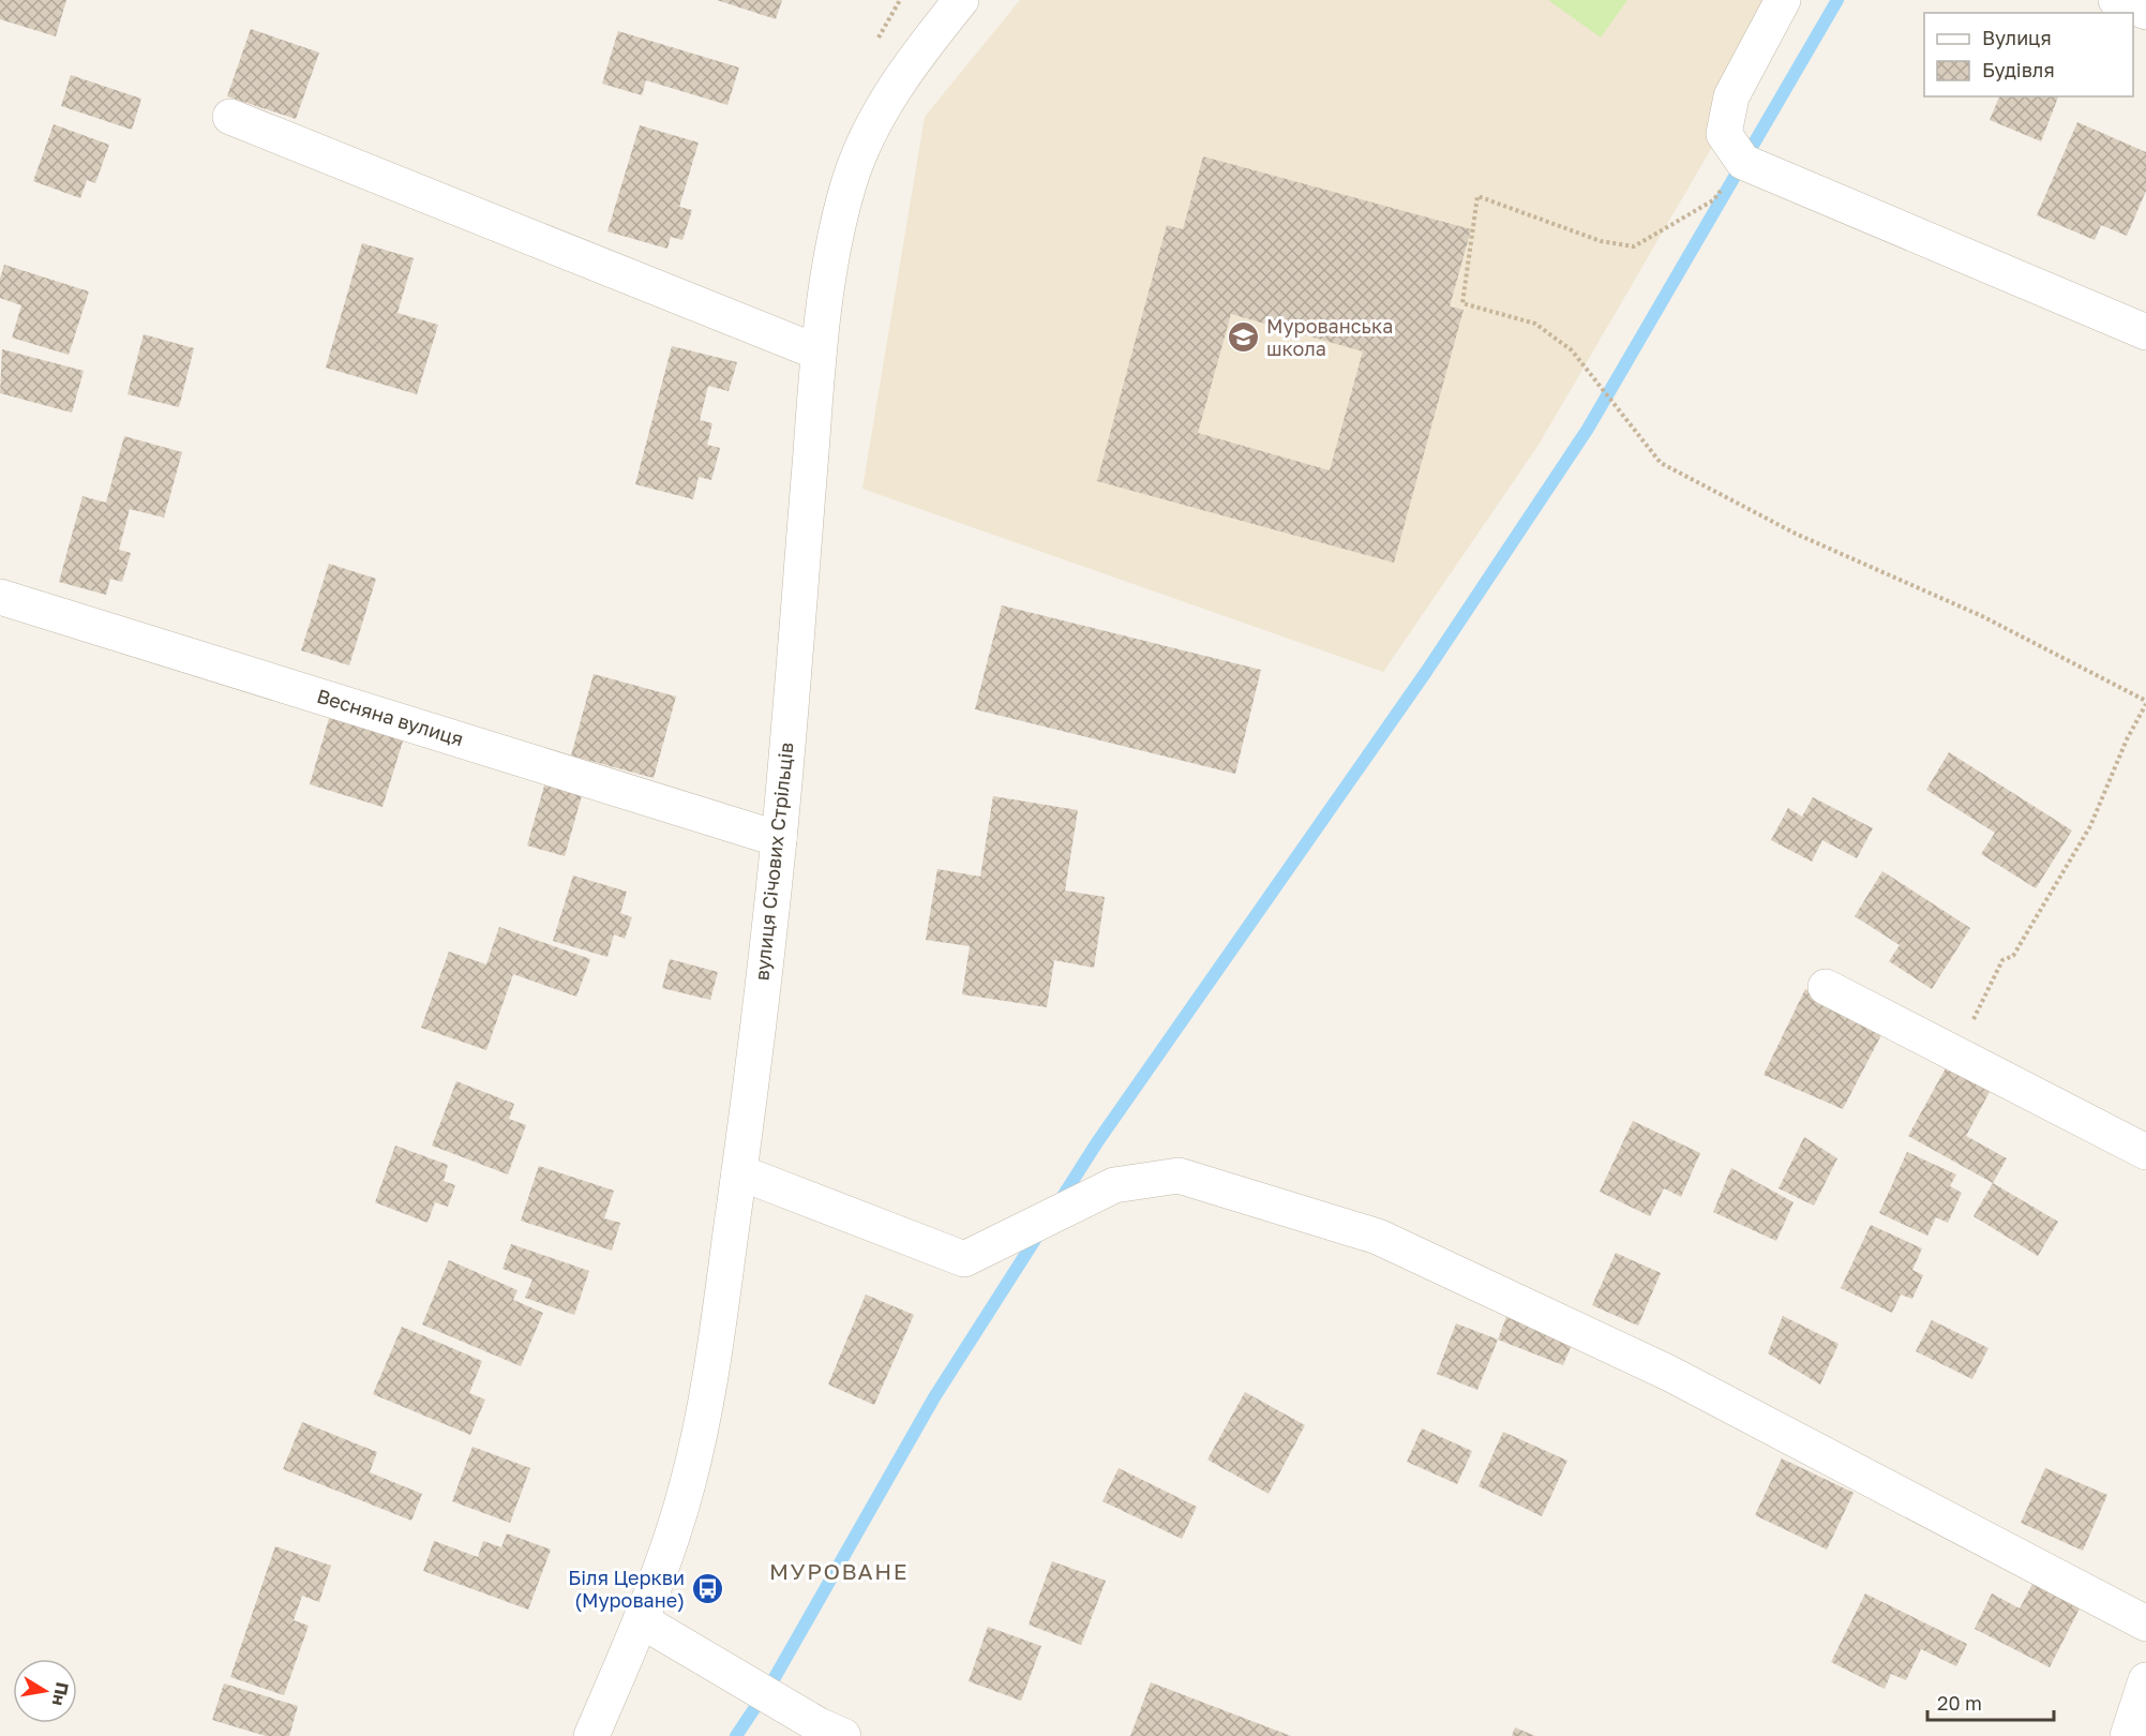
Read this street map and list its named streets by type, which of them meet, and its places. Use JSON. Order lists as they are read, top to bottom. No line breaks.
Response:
{"streets":{"street":["Весняна вулиця","вулиця Січових Стрільців"]},"crossings":[["Весняна вулиця","вулиця Січових Стрільців"]],"districts":["МУРОВАНЕ"],"places":{"school or university":["Мурованська школа"],"bus stop":["Біля Церкви (Муроване)"]},"legend":["Вулиця","Будівля"],"scale_bar":"20 m","north":"right"}
